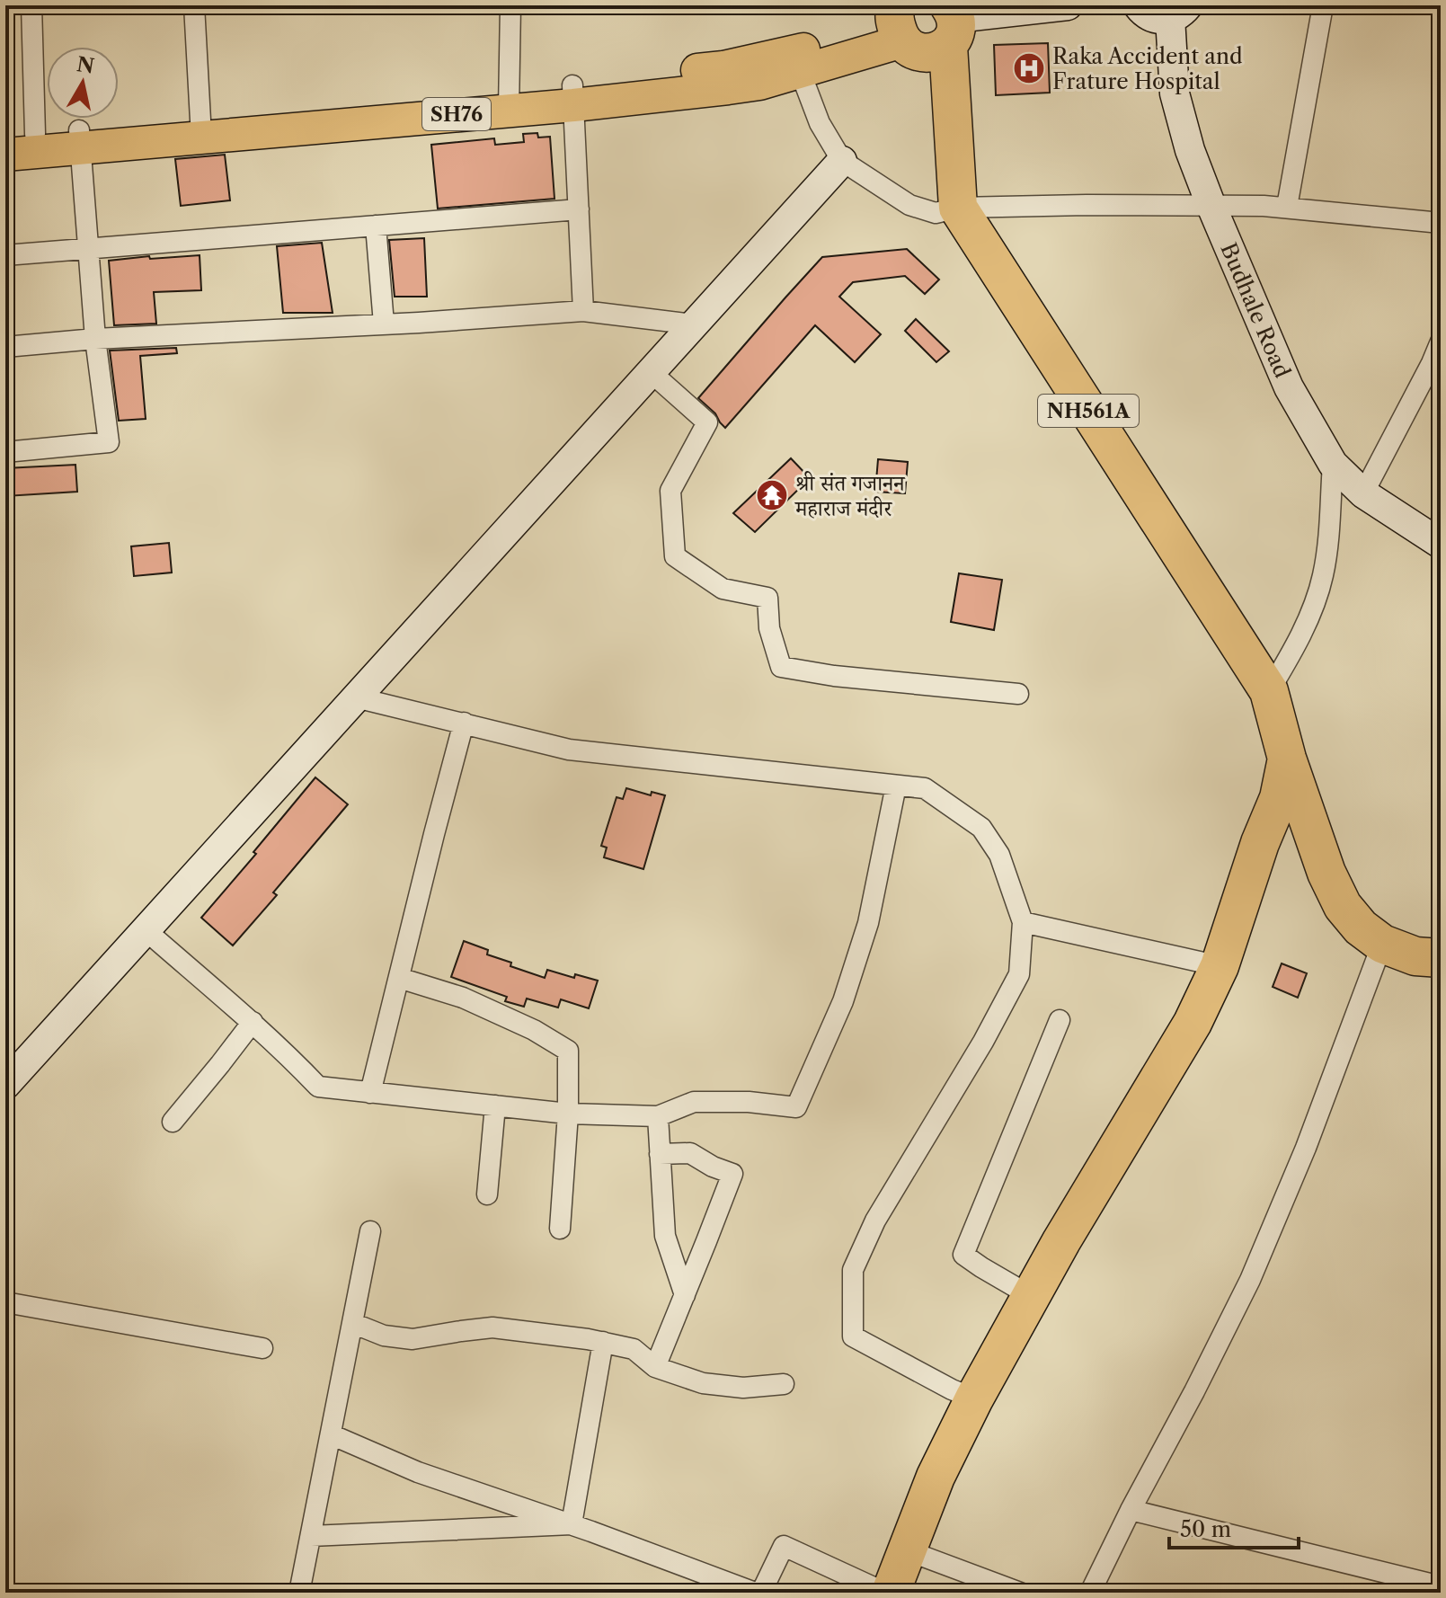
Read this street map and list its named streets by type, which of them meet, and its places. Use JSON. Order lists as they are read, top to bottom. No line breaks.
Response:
{"streets":{"highway":["NH561A"],"main road":["SH76"],"street":["Budhale Road"]},"places":{"hospital":["Raka Accident and Frature Hospital"],"temple":["श्री संंत गजानन महाराज मंदीर"]},"scale_bar":"50 m","north":"top"}
